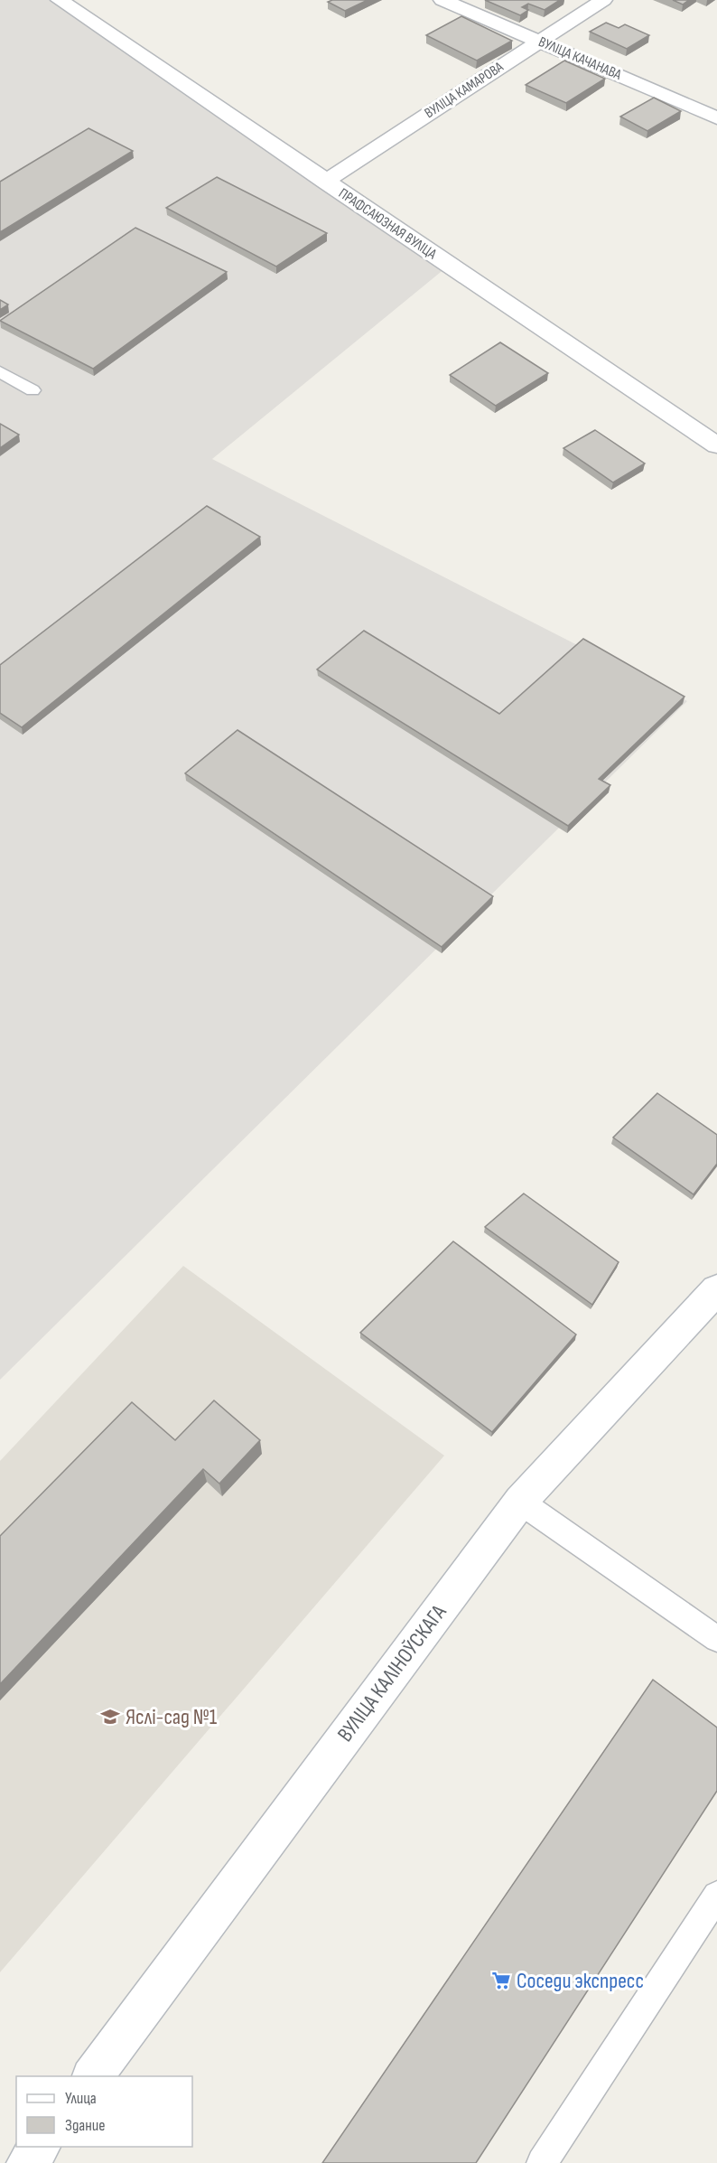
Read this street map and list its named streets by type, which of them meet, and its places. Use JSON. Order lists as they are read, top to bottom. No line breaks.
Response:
{"streets":{"street":["ВУЛІЦА КАЧАНАВА","ВУЛІЦА КАМАРОВА","ПРАФСАЮЗНАЯ ВУЛІЦА","ВУЛІЦА КАЛІНОЎСКАГА"]},"crossings":[["ВУЛІЦА КАЧАНАВА","ВУЛІЦА КАМАРОВА"],["ВУЛІЦА КАМАРОВА","ПРАФСАЮЗНАЯ ВУЛІЦА"]],"places":{"school or university":["Яслі-сад №1"],"supermarket":["Соседи экспресс"]},"legend":["Улица","Здание"]}
